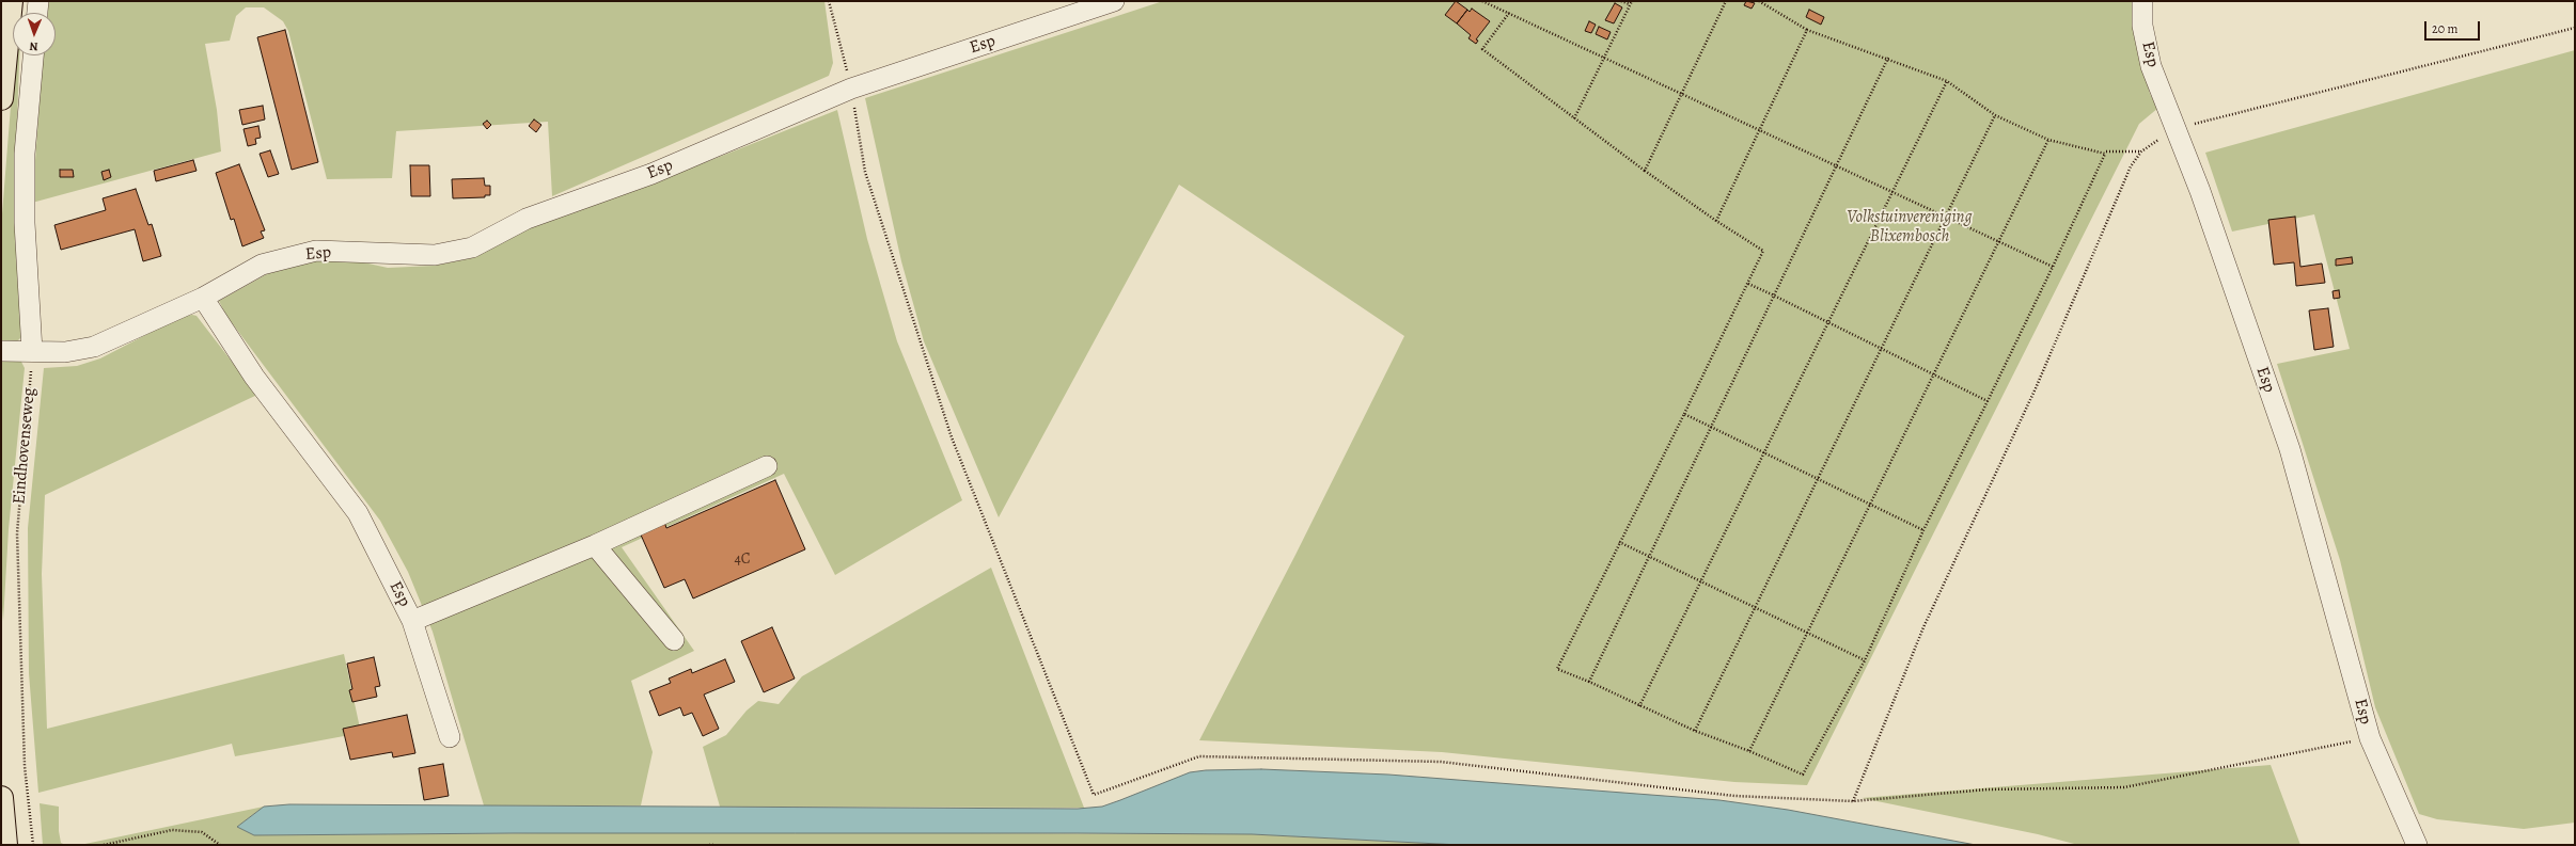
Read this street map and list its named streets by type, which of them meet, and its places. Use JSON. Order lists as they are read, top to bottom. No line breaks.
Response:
{"streets":{"street":["Esp"],"path":["Eindhovenseweg"]},"crossings":[["Esp","Eindhovenseweg"]],"parks":["Volkstuinvereniging Blixembosch"],"house_numbers":["4C"],"scale_bar":"20 m","north":"bottom"}
